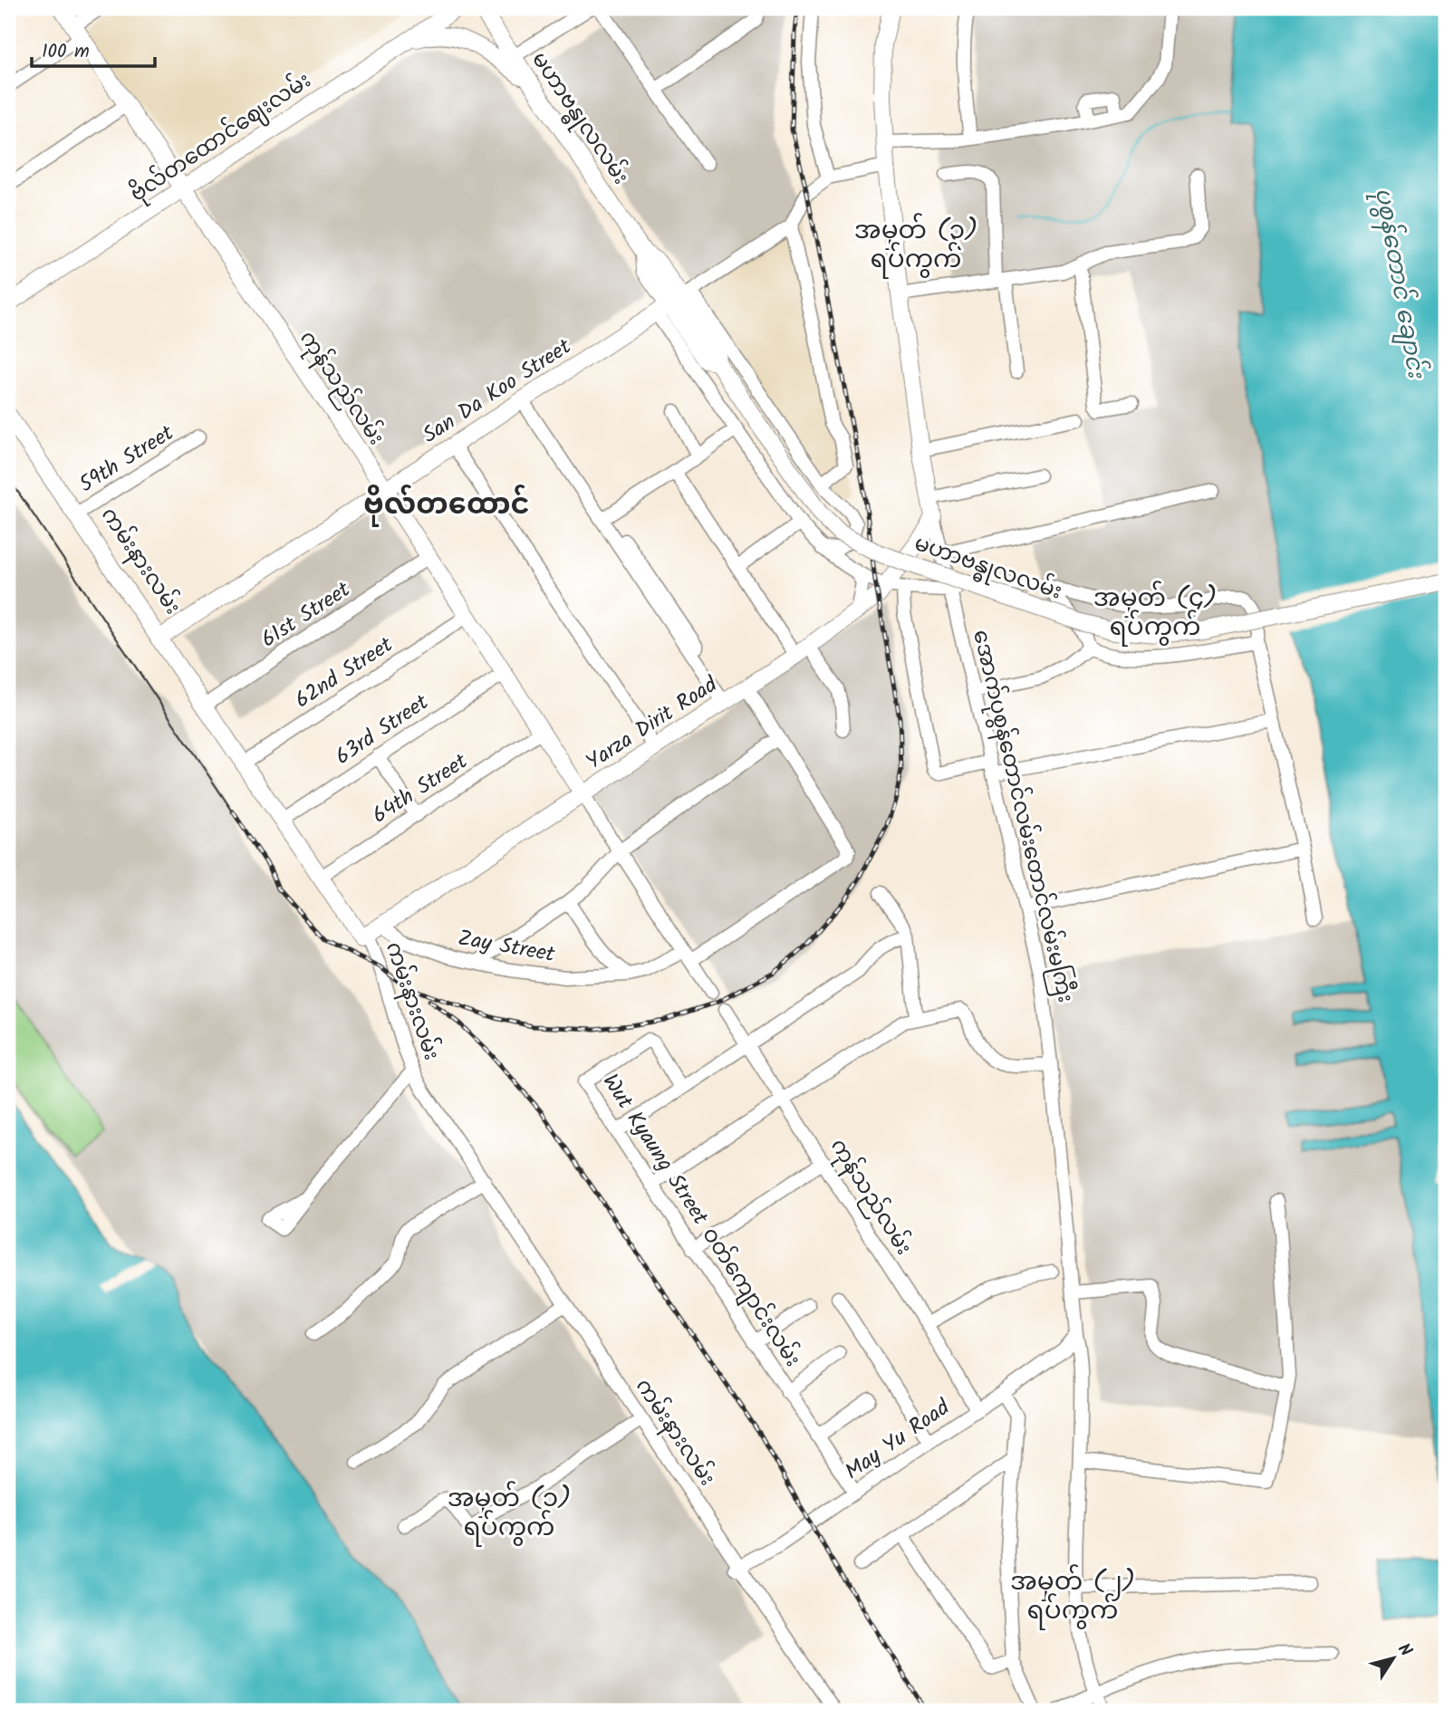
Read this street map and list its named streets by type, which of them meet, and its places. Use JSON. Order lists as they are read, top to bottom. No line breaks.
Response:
{"streets":{"main road":["မဟာဗန္ဓုလလမ်း","ဗိုလ်တထောင်ဈေးလမ်း","ကုန်သည်လမ်း","San Da Koo Street","ကမ်းနားလမ်း","Yarza Dirit Road","အောက်ပုစွန်တောင်လမ်းတောင်လမ်းမကြီး"],"street":["59th Street","61st Street","62nd Street","63rd Street","64th Street","Zay Street","Wut Kyaung Street ဝတ်ကျောင်းလမ်း","May Yu Road"]},"crossings":[["မဟာဗန္ဓုလလမ်း","San Da Koo Street"],["ဗိုလ်တထောင်ဈေးလမ်း","ကုန်သည်လမ်း"],["ကုန်သည်လမ်း","San Da Koo Street"],["ကုန်သည်လမ်း","61st Street"],["ကုန်သည်လမ်း","62nd Street"],["ကုန်သည်လမ်း","Yarza Dirit Road"],["ကုန်သည်လမ်း","63rd Street"],["ကုန်သည်လမ်း","64th Street"],["ကုန်သည်လမ်း","May Yu Road"],["San Da Koo Street","ကမ်းနားလမ်း"],["59th Street","ကမ်းနားလမ်း"],["ကမ်းနားလမ်း","61st Street"],["ကမ်းနားလမ်း","62nd Street"],["ကမ်းနားလမ်း","Yarza Dirit Road"],["ကမ်းနားလမ်း","63rd Street"],["ကမ်းနားလမ်း","64th Street"],["ကမ်းနားလမ်း","May Yu Road"],["Yarza Dirit Road","အောက်ပုစွန်တောင်လမ်းတောင်လမ်းမကြီး"],["Yarza Dirit Road","Zay Street"],["အောက်ပုစွန်တောင်လမ်းတောင်လမ်းမကြီး","May Yu Road"],["Wut Kyaung Street ဝတ်ကျောင်းလမ်း","May Yu Road"]],"districts":["အမှတ် (၃) ရပ်ကွက်","ဗိုလ်တထောင်","အမှတ် (၄) ရပ်ကွက်","အမှတ် (၁) ရပ်ကွက်","အမှတ် (၂) ရပ်ကွက်"],"water":["ပုစွန်တောင် ချောင်း"],"scale_bar":"100 m","north":"top right"}
